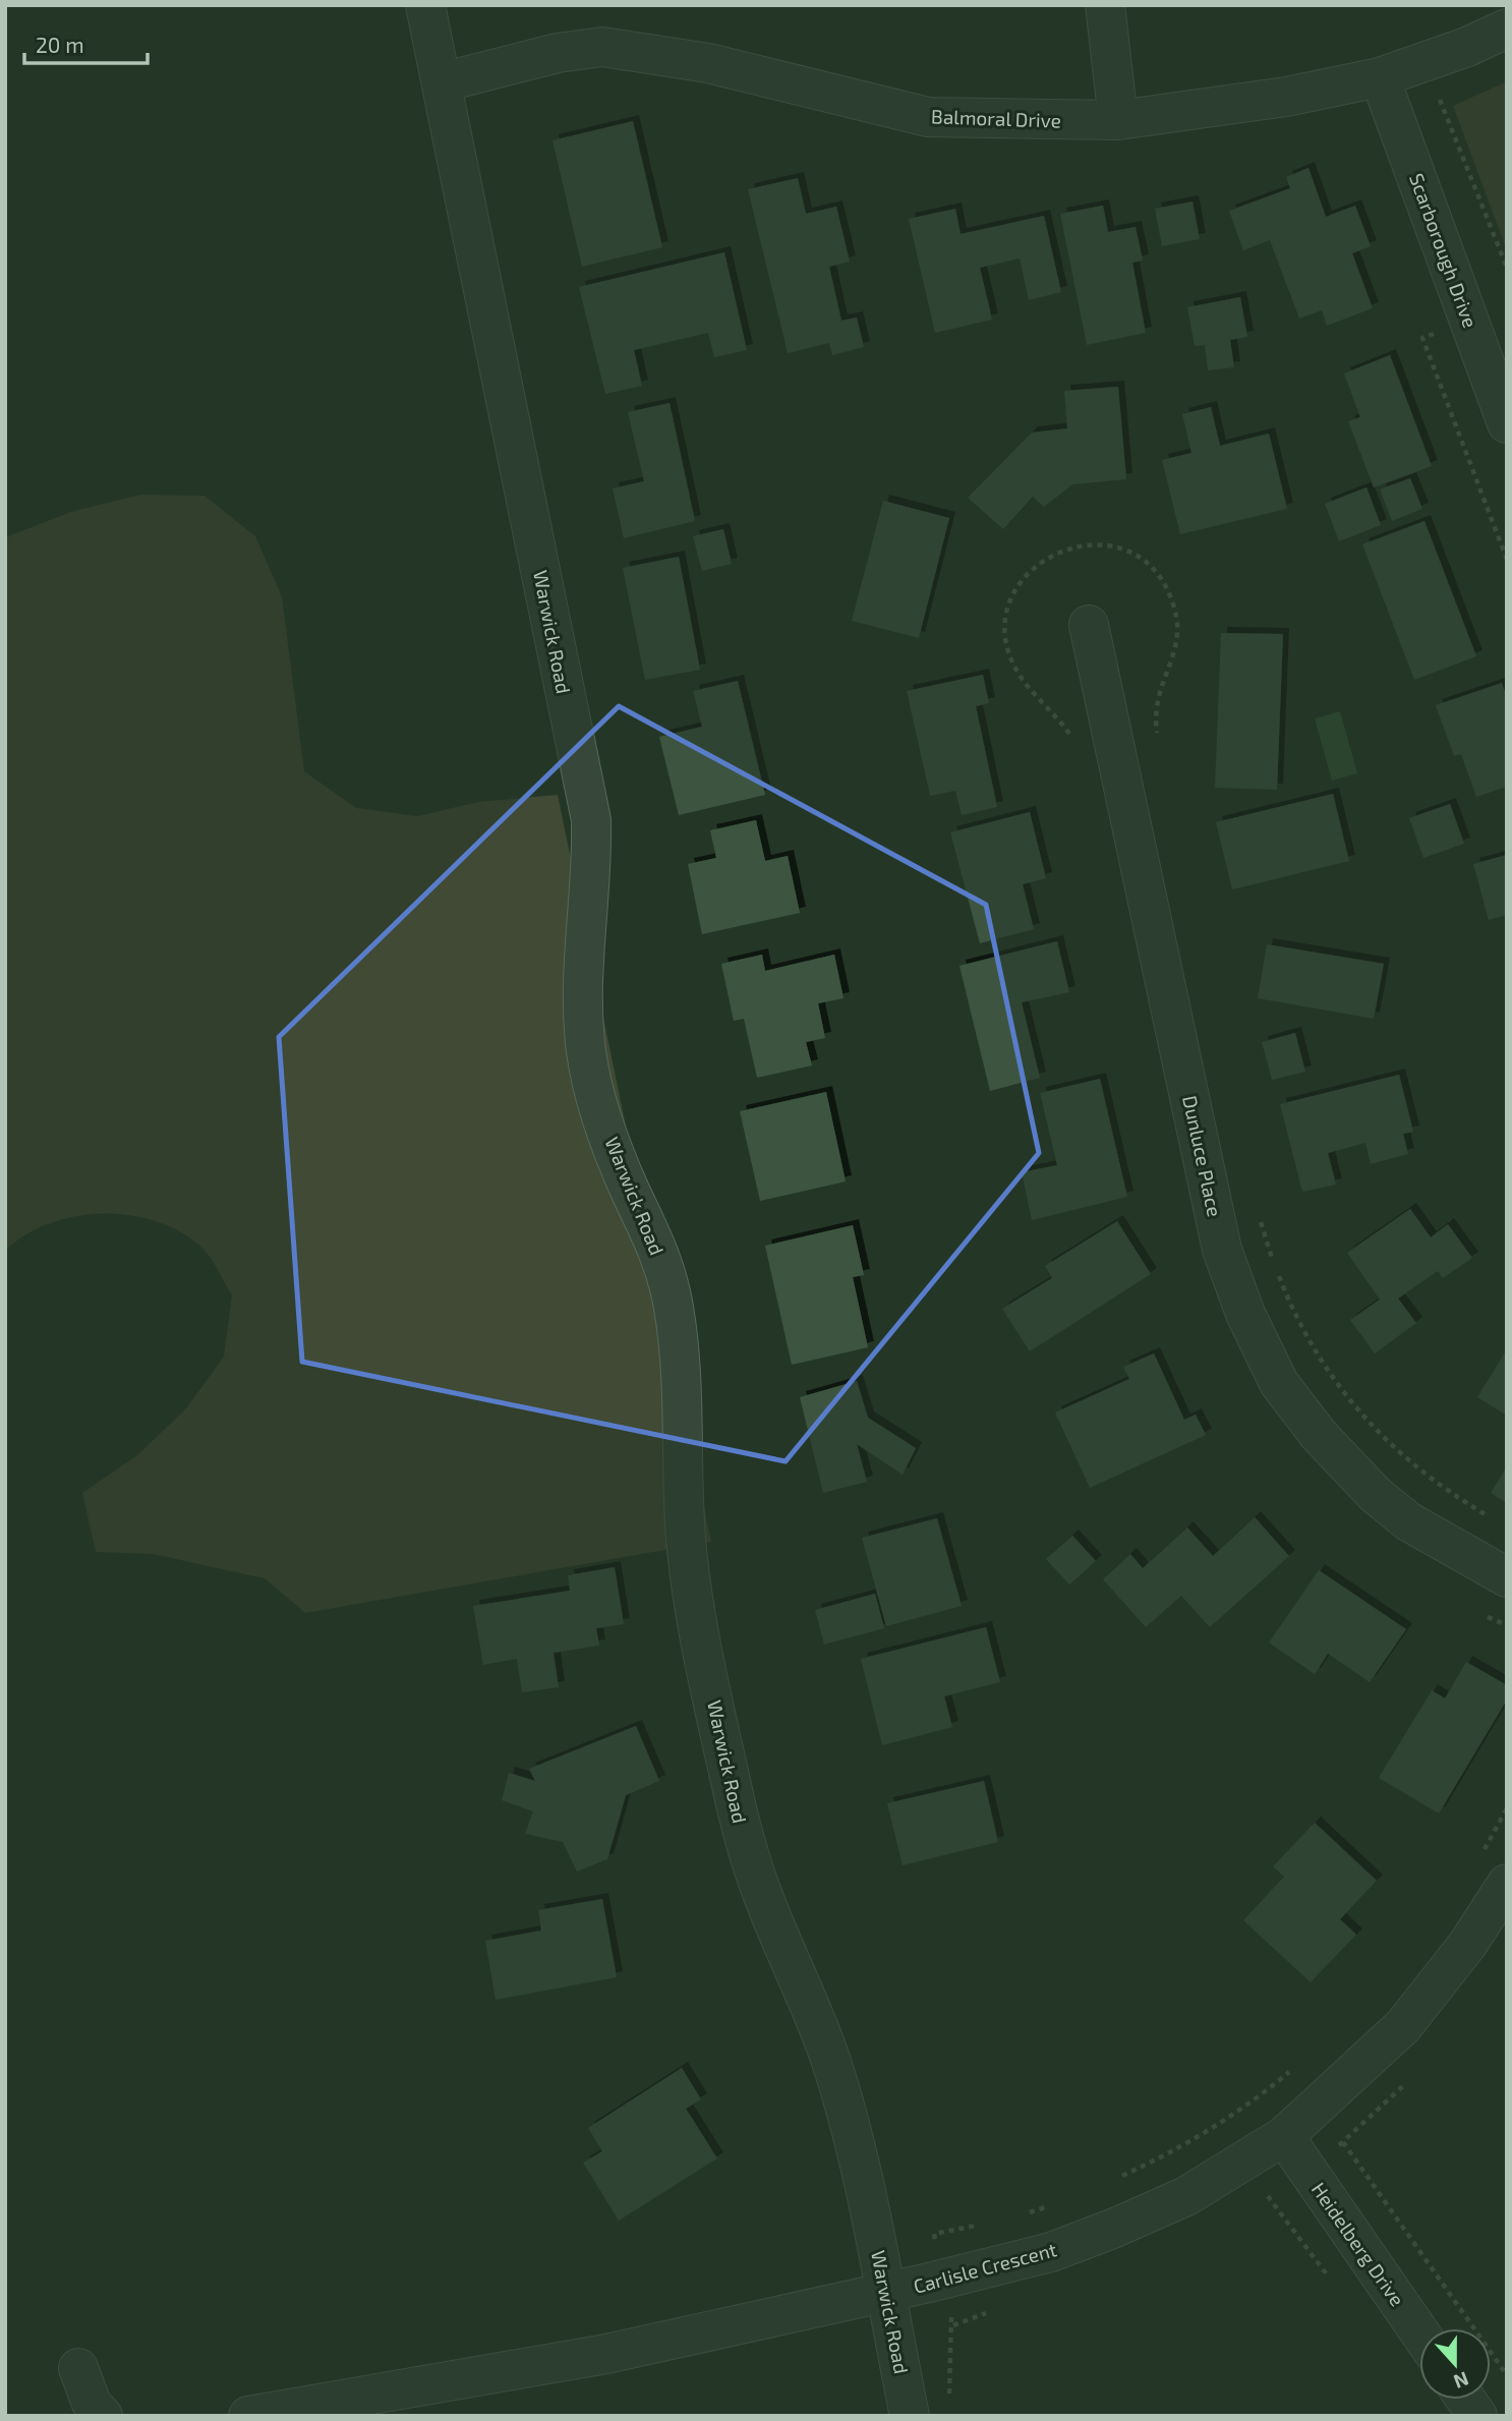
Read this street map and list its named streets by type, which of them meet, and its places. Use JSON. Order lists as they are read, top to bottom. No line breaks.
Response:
{"streets":{"street":["Balmoral Drive","Scarborough Drive","Warwick Road","Dunluce Place","Heidelberg Drive","Carlisle Crescent"]},"crossings":[["Balmoral Drive","Scarborough Drive"],["Balmoral Drive","Warwick Road"],["Warwick Road","Carlisle Crescent"],["Heidelberg Drive","Carlisle Crescent"]],"scale_bar":"20 m","north":"bottom"}
